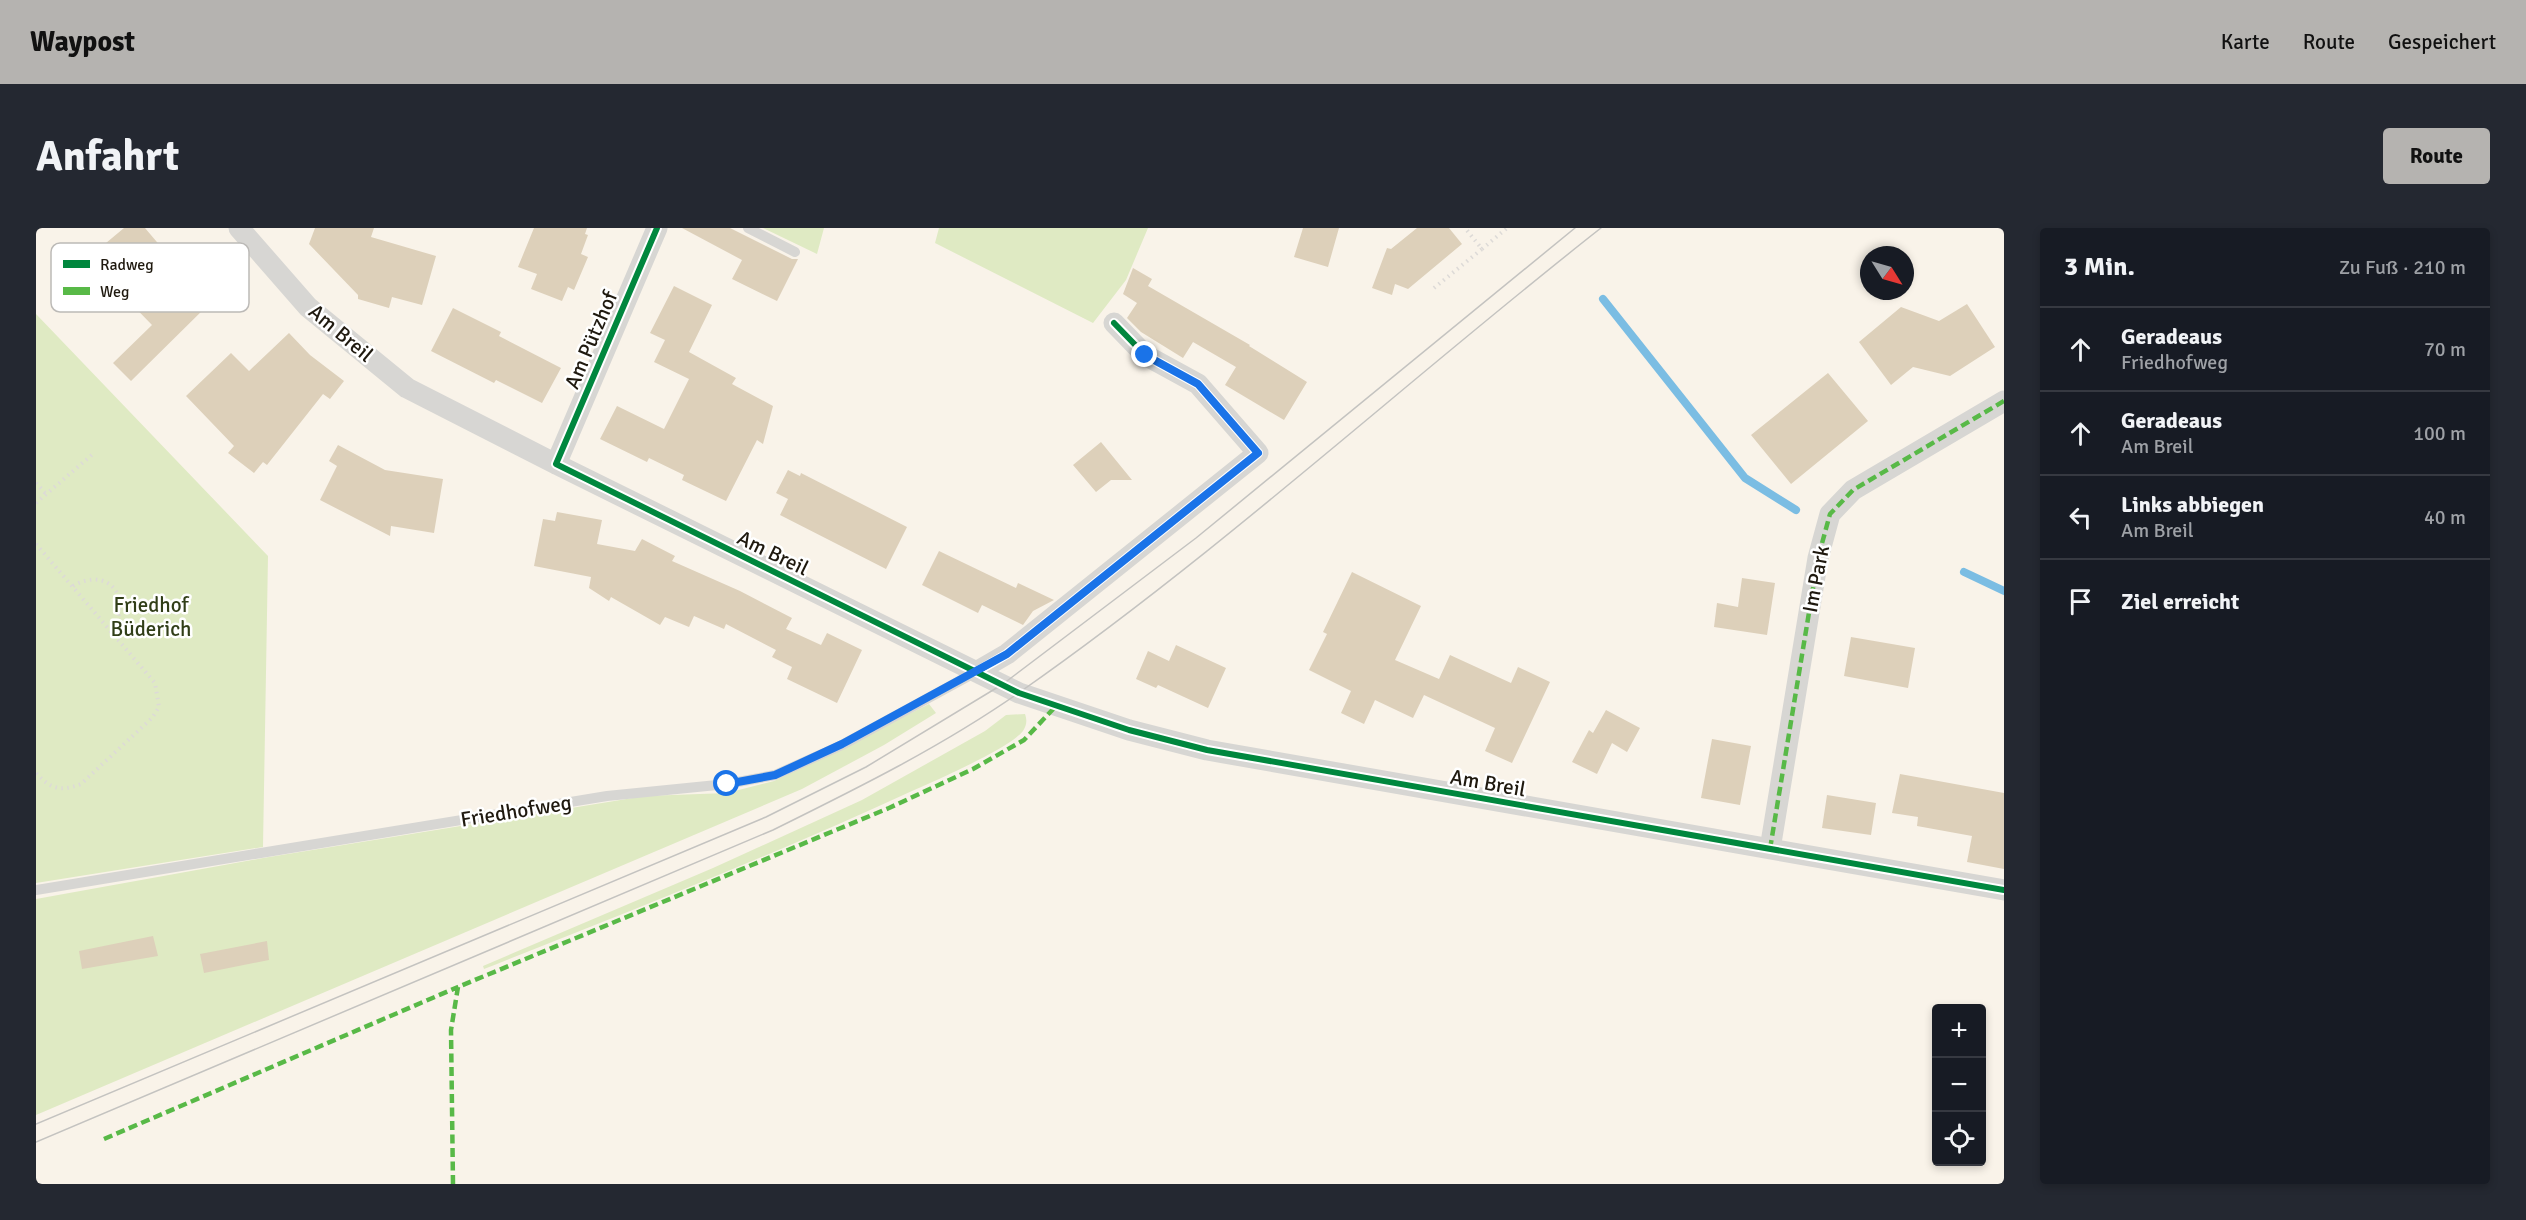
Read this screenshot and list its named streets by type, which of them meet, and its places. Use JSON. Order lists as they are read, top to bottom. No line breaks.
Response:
{"streets":{"street":["Am Breil","Am Pützhof","Im Park"],"lane":["Friedhofweg"]},"crossings":[["Am Breil","Am Pützhof"],["Am Breil","Im Park"],["Am Breil","Friedhofweg"]],"parks":["Friedhof Büderich"],"legend":["Radweg","Weg"],"north":"bottom right","page":{"header":"Waypost","nav":["Karte","Route","Gespeichert"],"buttons":"Route","title":"Anfahrt","heading":["3 Min.","Zu Fuß · 210 m"],"list":[["Geradeaus","Friedhofweg","70 m"],["Geradeaus","Am Breil","100 m"],["Links abbiegen","Am Breil","40 m"],"Ziel erreicht"],"map_buttons":["+","−"]}}
